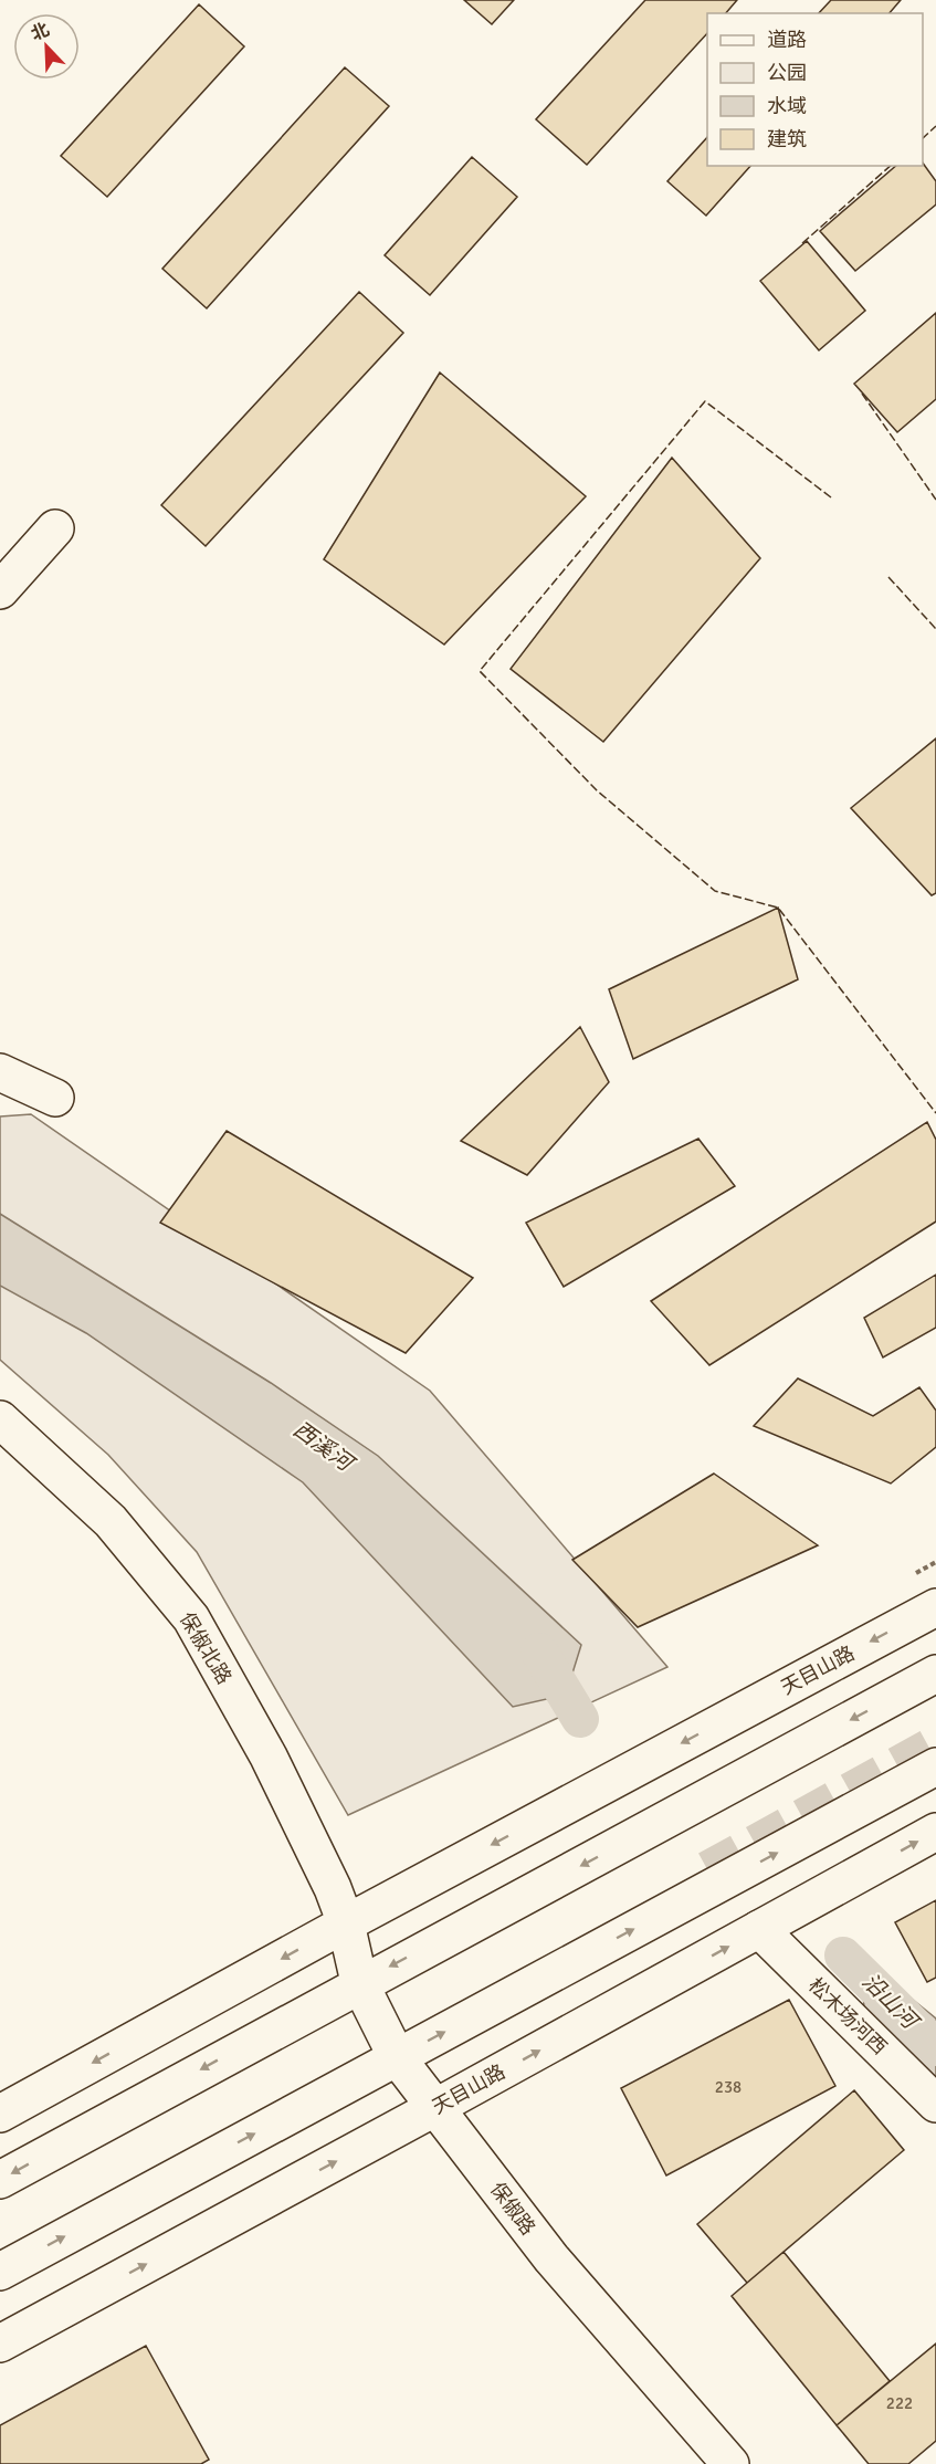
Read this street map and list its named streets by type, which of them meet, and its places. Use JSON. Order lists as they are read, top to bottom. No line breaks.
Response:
{"streets":{"main road":["保俶北路","天目山路","松木场河西","保俶路"]},"crossings":[["保俶北路","天目山路"],["保俶北路","保俶路"],["天目山路","松木场河西"],["天目山路","保俶路"]],"water":["西溪河","沿山河"],"house_numbers":["238","222"],"legend":["道路","公园","水域","建筑"],"north":"top left"}
